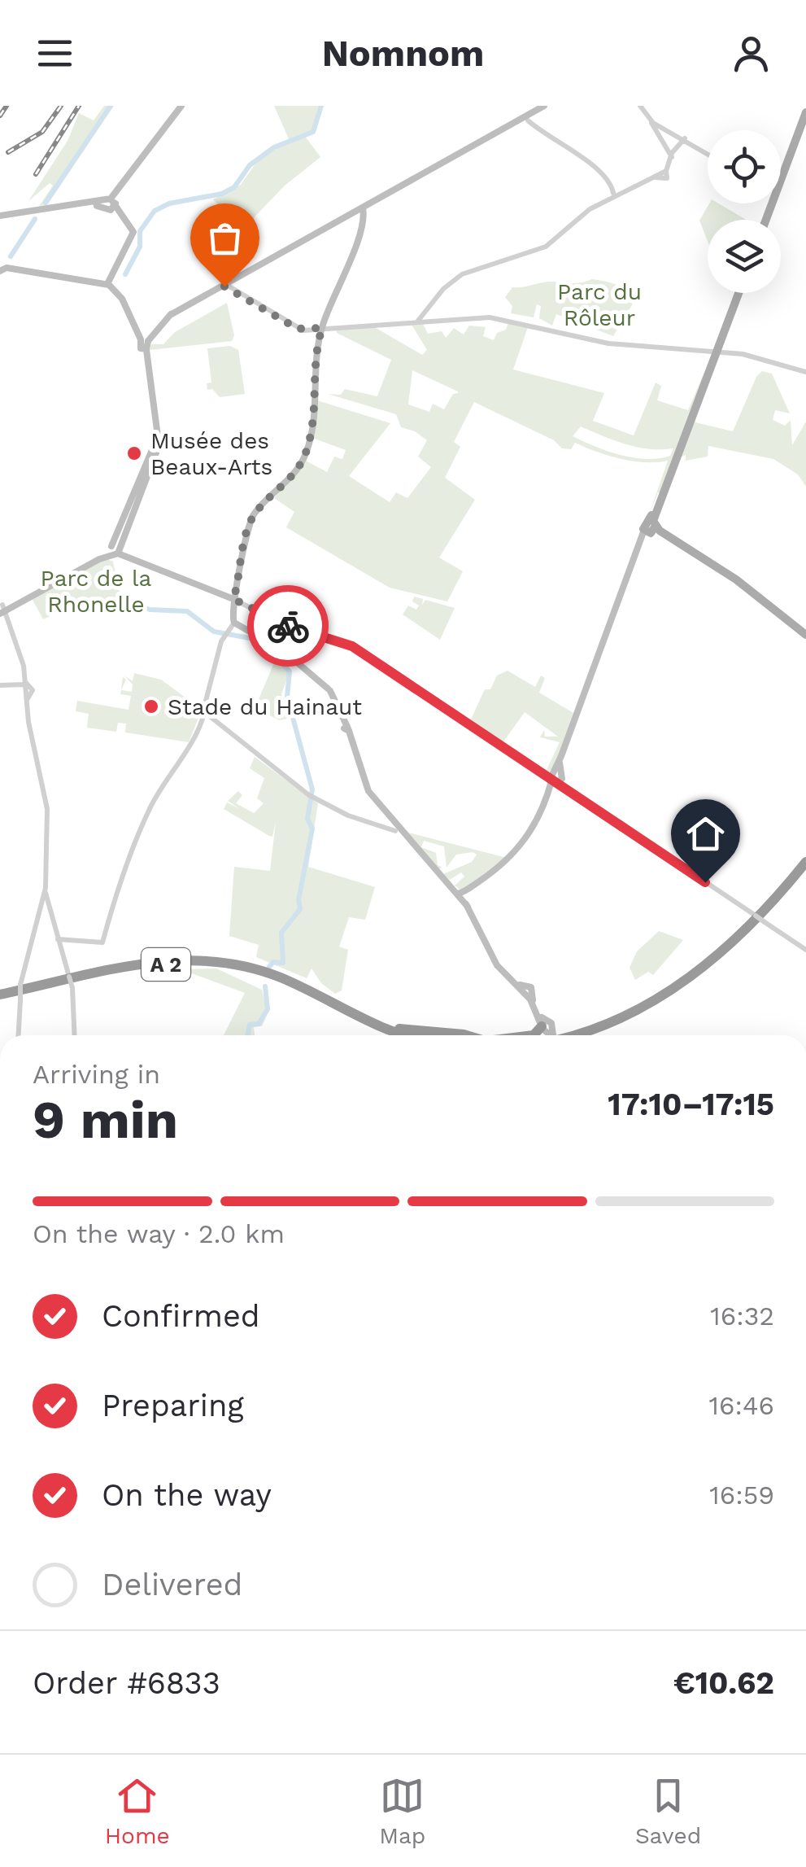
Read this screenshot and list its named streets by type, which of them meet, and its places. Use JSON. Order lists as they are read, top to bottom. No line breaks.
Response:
{"streets":{"highway":["A 2"]},"parks":["Parc du Rôleur","Parc de la Rhonelle"],"places":["Musée des Beaux-Arts","Stade du Hainaut"],"page":{"header":"Nomnom","heading":["9 min","Arriving in","17:10–17:15"],"panel":["Order #6833","€10.62"],"bar":"On the way · 2.0 km","list":[["Confirmed","16:32"],["Preparing","16:46"],["On the way","16:59"],"Delivered"],"tabs":["Home","Map","Saved"]}}
